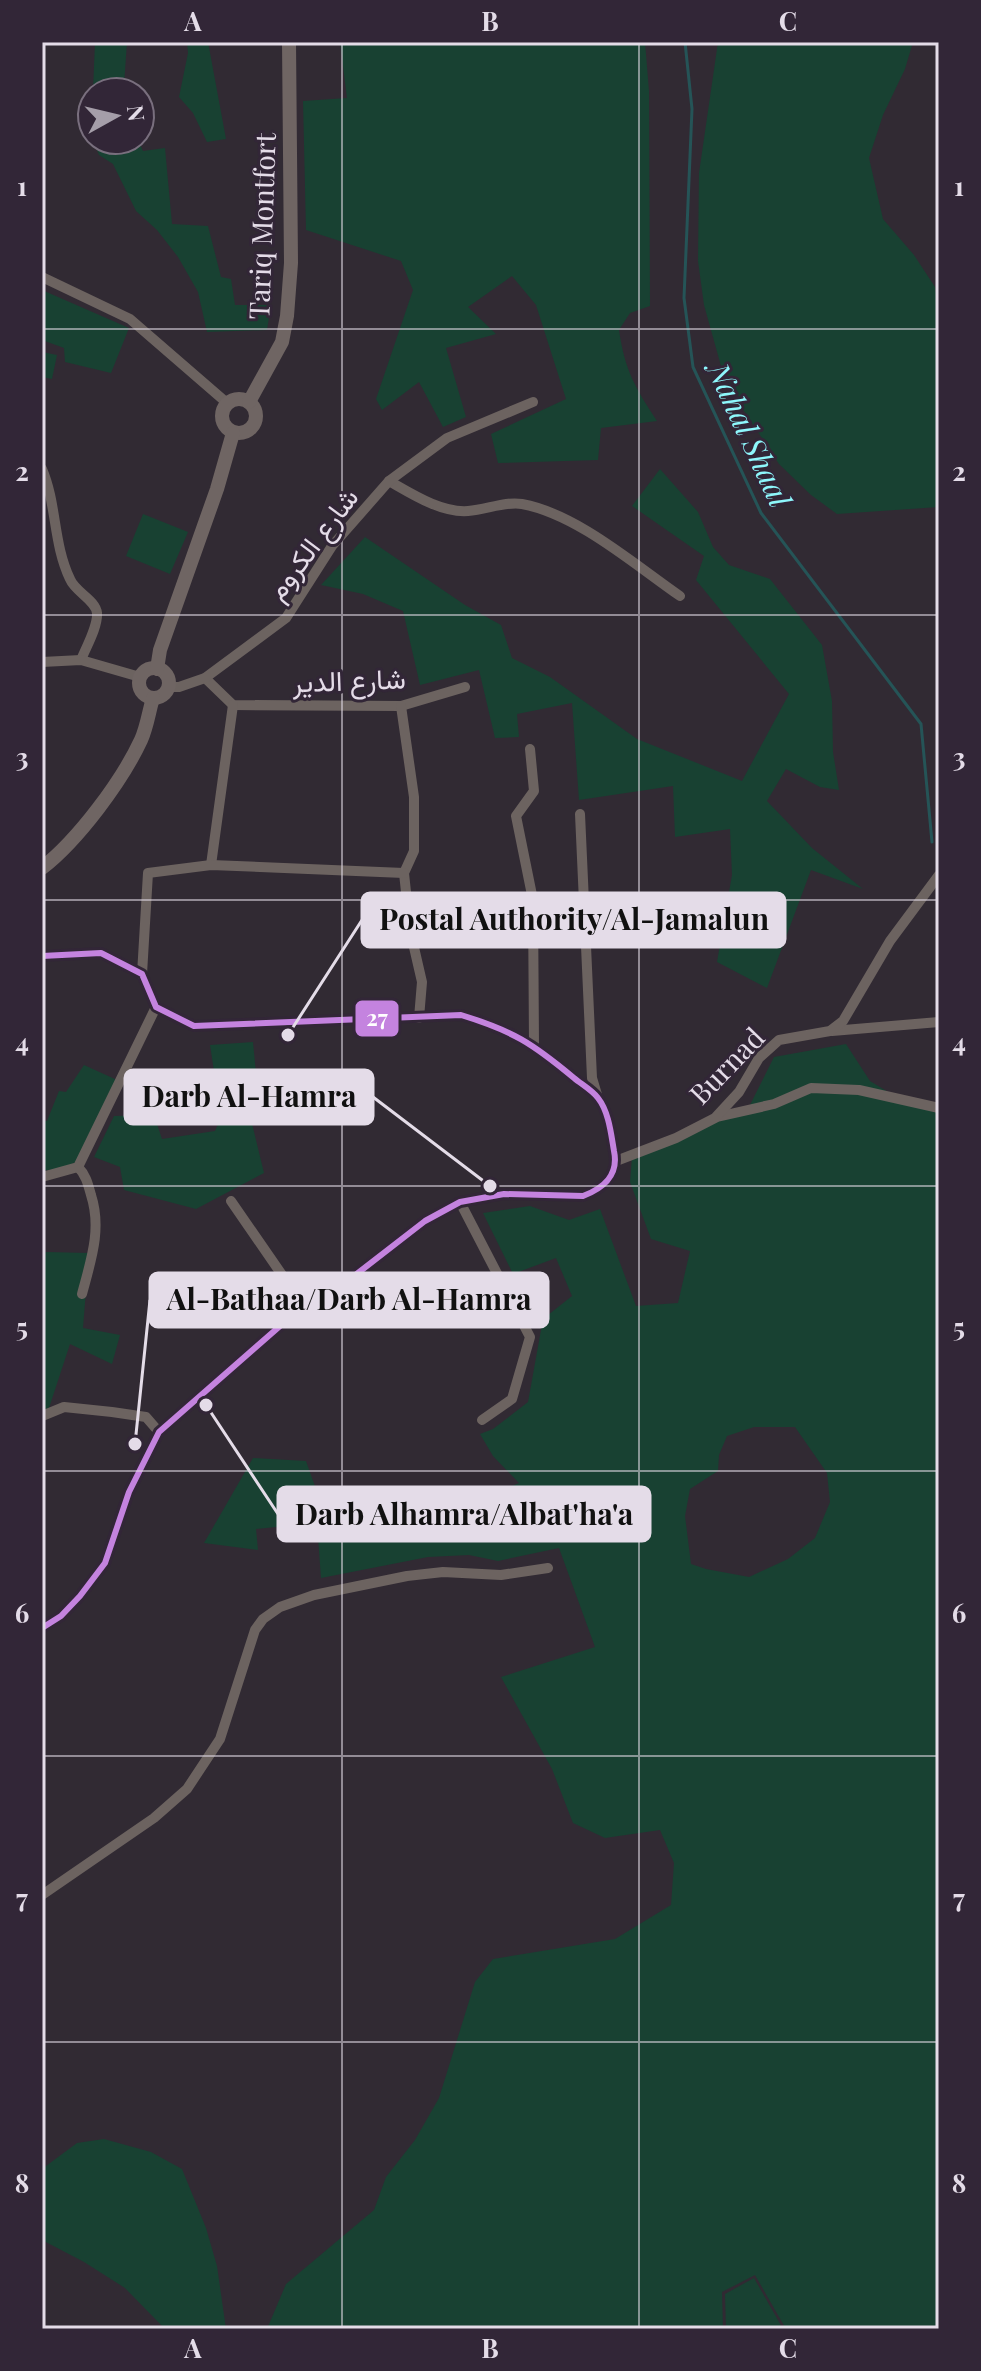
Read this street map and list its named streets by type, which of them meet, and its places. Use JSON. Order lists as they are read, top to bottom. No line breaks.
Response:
{"streets":{"main road":["Tariq Montfort"],"street":["شارع الكروم","شارع الدير","Burnad"]},"water":["Nahal Shaal"],"places":["Postal Authority/Al-Jamalun","Darb Al-Hamra","Darb Alhamra/Albat'ha'a","Al-Bathaa/Darb Al-Hamra"],"lines":["transit line 27"],"north":"right","grid":{"columns":["A","B","C"],"rows":["1","2","3","4","5","6","7","8"]}}
